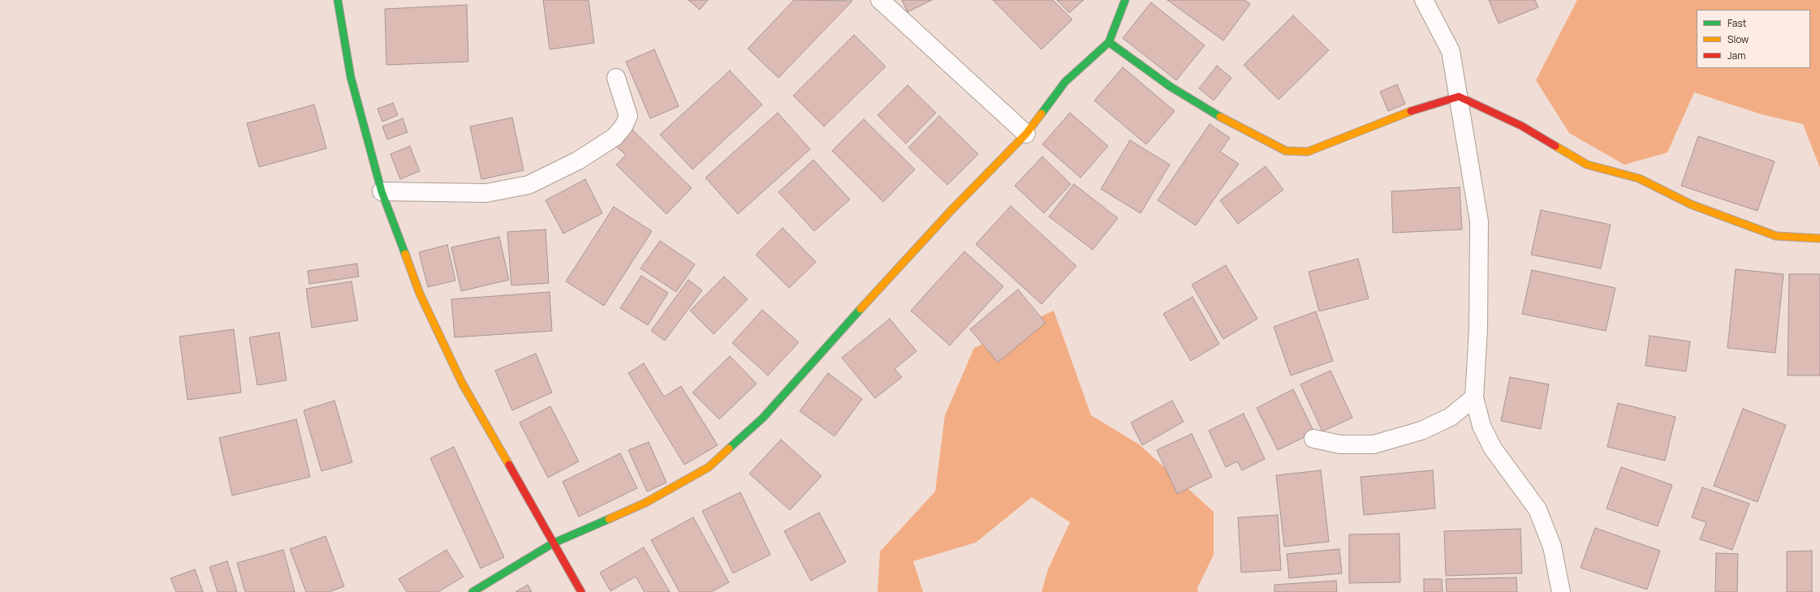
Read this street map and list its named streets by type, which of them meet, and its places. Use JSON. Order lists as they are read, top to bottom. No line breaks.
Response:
{"legend":["Fast","Slow","Jam"]}
